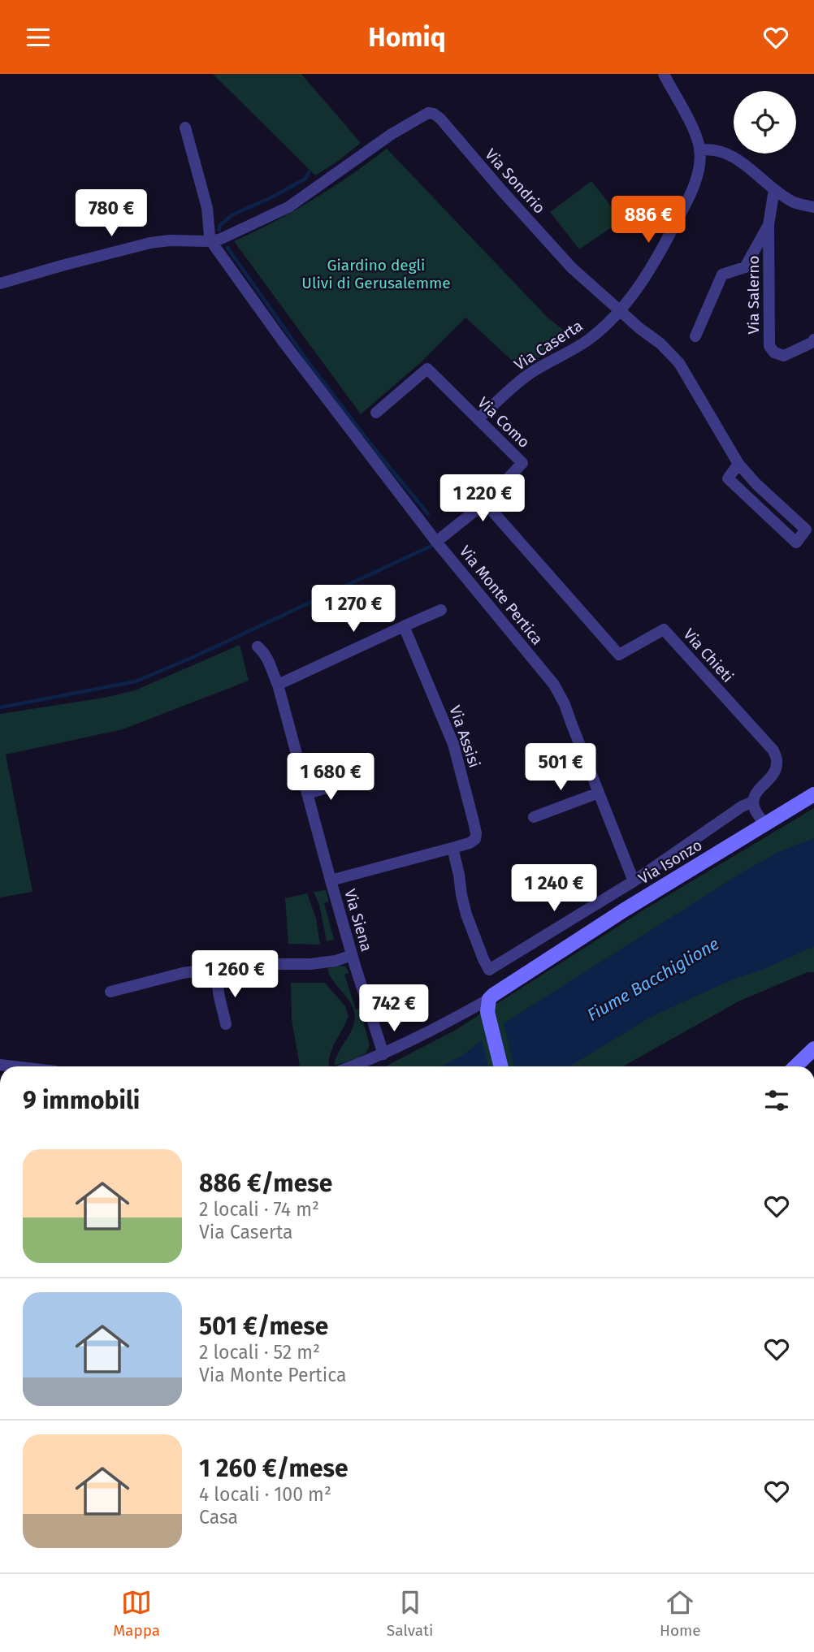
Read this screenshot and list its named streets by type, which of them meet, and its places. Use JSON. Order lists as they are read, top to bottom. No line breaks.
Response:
{"streets":{"main road":["Via Isonzo"],"street":["Via Sondrio","Via Salerno","Via Caserta","Via Como","Via Monte Pertica","Via Chieti","Via Assisi","Via Siena"]},"crossings":[["Via Sondrio","Via Caserta"],["Via Sondrio","Via Monte Pertica"],["Via Caserta","Via Como"],["Via Como","Via Monte Pertica"],["Via Como","Via Chieti"],["Via Monte Pertica","Via Isonzo"],["Via Assisi","Via Isonzo"],["Via Assisi","Via Siena"],["Via Isonzo","Via Siena"]],"water":["Fiume Bacchiglione"],"parks":["Giardino degli Ulivi di Gerusalemme"],"page":{"header":"Homiq","price":["780 €","886 €","1 220 €","1 270 €","501 €","1 680 €","1 240 €","1 260 €","742 €"],"heading":"9 immobili","list":[{"name":"886 €/mese","note":"2 locali · 74 m² · Via Caserta"},{"name":"501 €/mese","note":"2 locali · 52 m² · Via Monte Pertica"},{"name":"1 260 €/mese","note":"4 locali · 100 m² · Casa"}],"tabs":["Mappa","Salvati","Home"]}}
